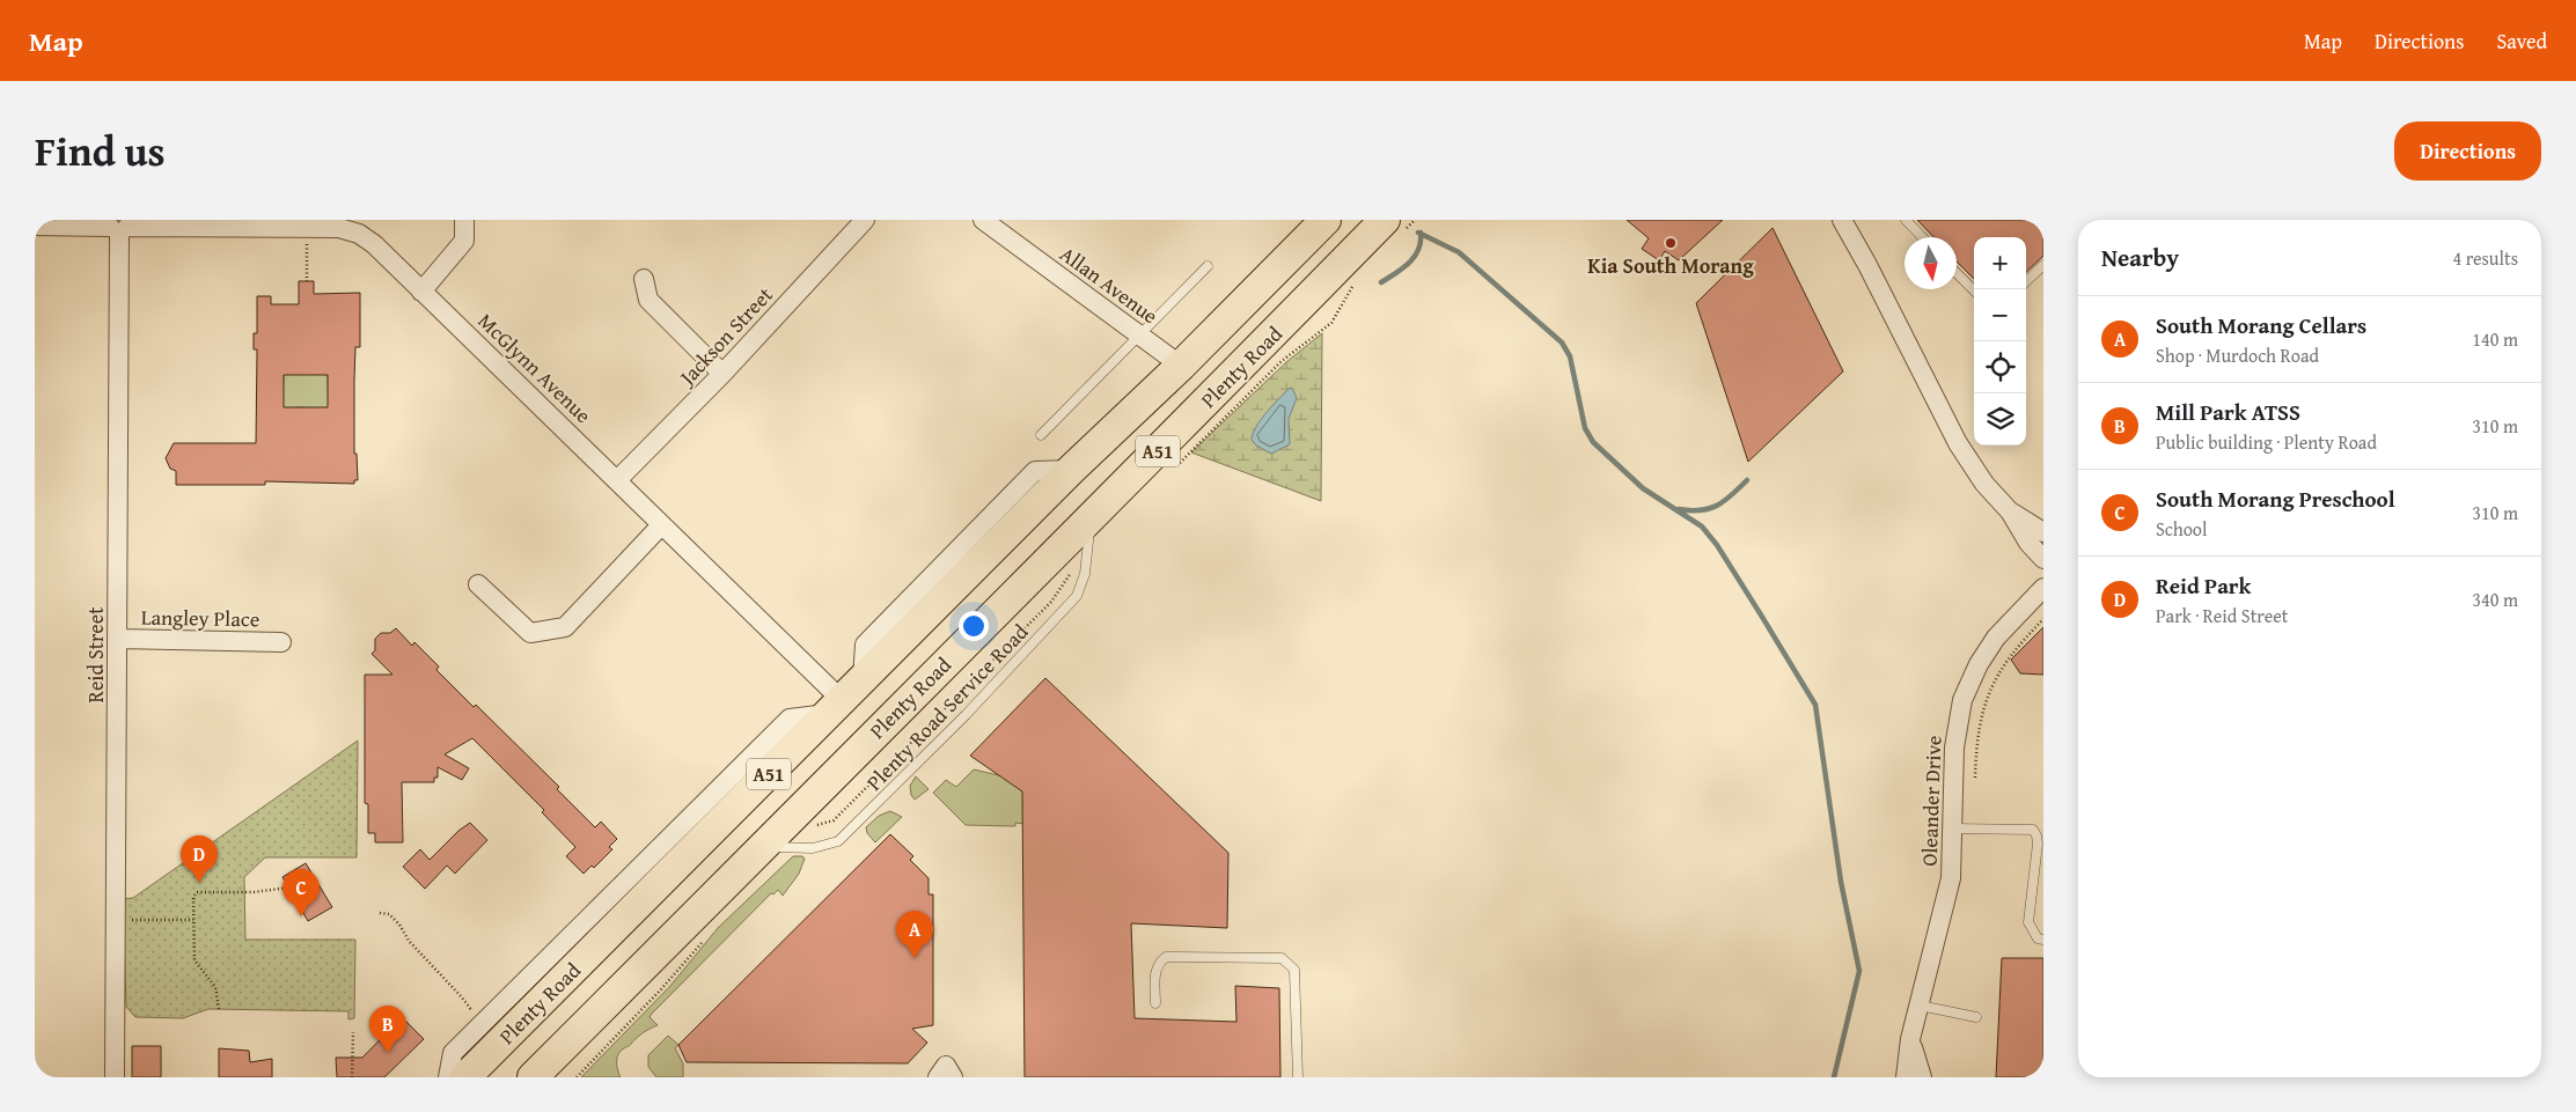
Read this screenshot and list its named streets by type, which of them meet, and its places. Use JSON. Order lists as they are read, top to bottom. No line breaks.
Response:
{"streets":{"highway":["Plenty Road","A51"],"street":["Allan Avenue","Jackson Street","McGlynn Avenue","Langley Place","Reid Street","Oleander Drive"],"lane":["Plenty Road Service Road"]},"crossings":[["Allan Avenue","Plenty Road"],["Jackson Street","McGlynn Avenue"],["Plenty Road","McGlynn Avenue"],["Plenty Road","Plenty Road Service Road"],["McGlynn Avenue","Reid Street"],["Langley Place","Reid Street"]],"places":["Kia South Morang"],"north":"bottom","page":{"header":"Map","nav":["Map","Directions","Saved"],"title":"Find us","buttons":"Directions","heading":["Nearby","4 results"],"map_buttons":["+","−"],"list":[{"mark":"A","name":"South Morang Cellars","note":"Shop · Murdoch Road","value":"140 m"},{"mark":"B","name":"Mill Park ATSS","note":"Public building · Plenty Road","value":"310 m"},{"mark":"C","name":"South Morang Preschool","note":"School","value":"310 m"},{"mark":"D","name":"Reid Park","note":"Park · Reid Street","value":"340 m"}],"pins":["D","C","A","B"]}}
